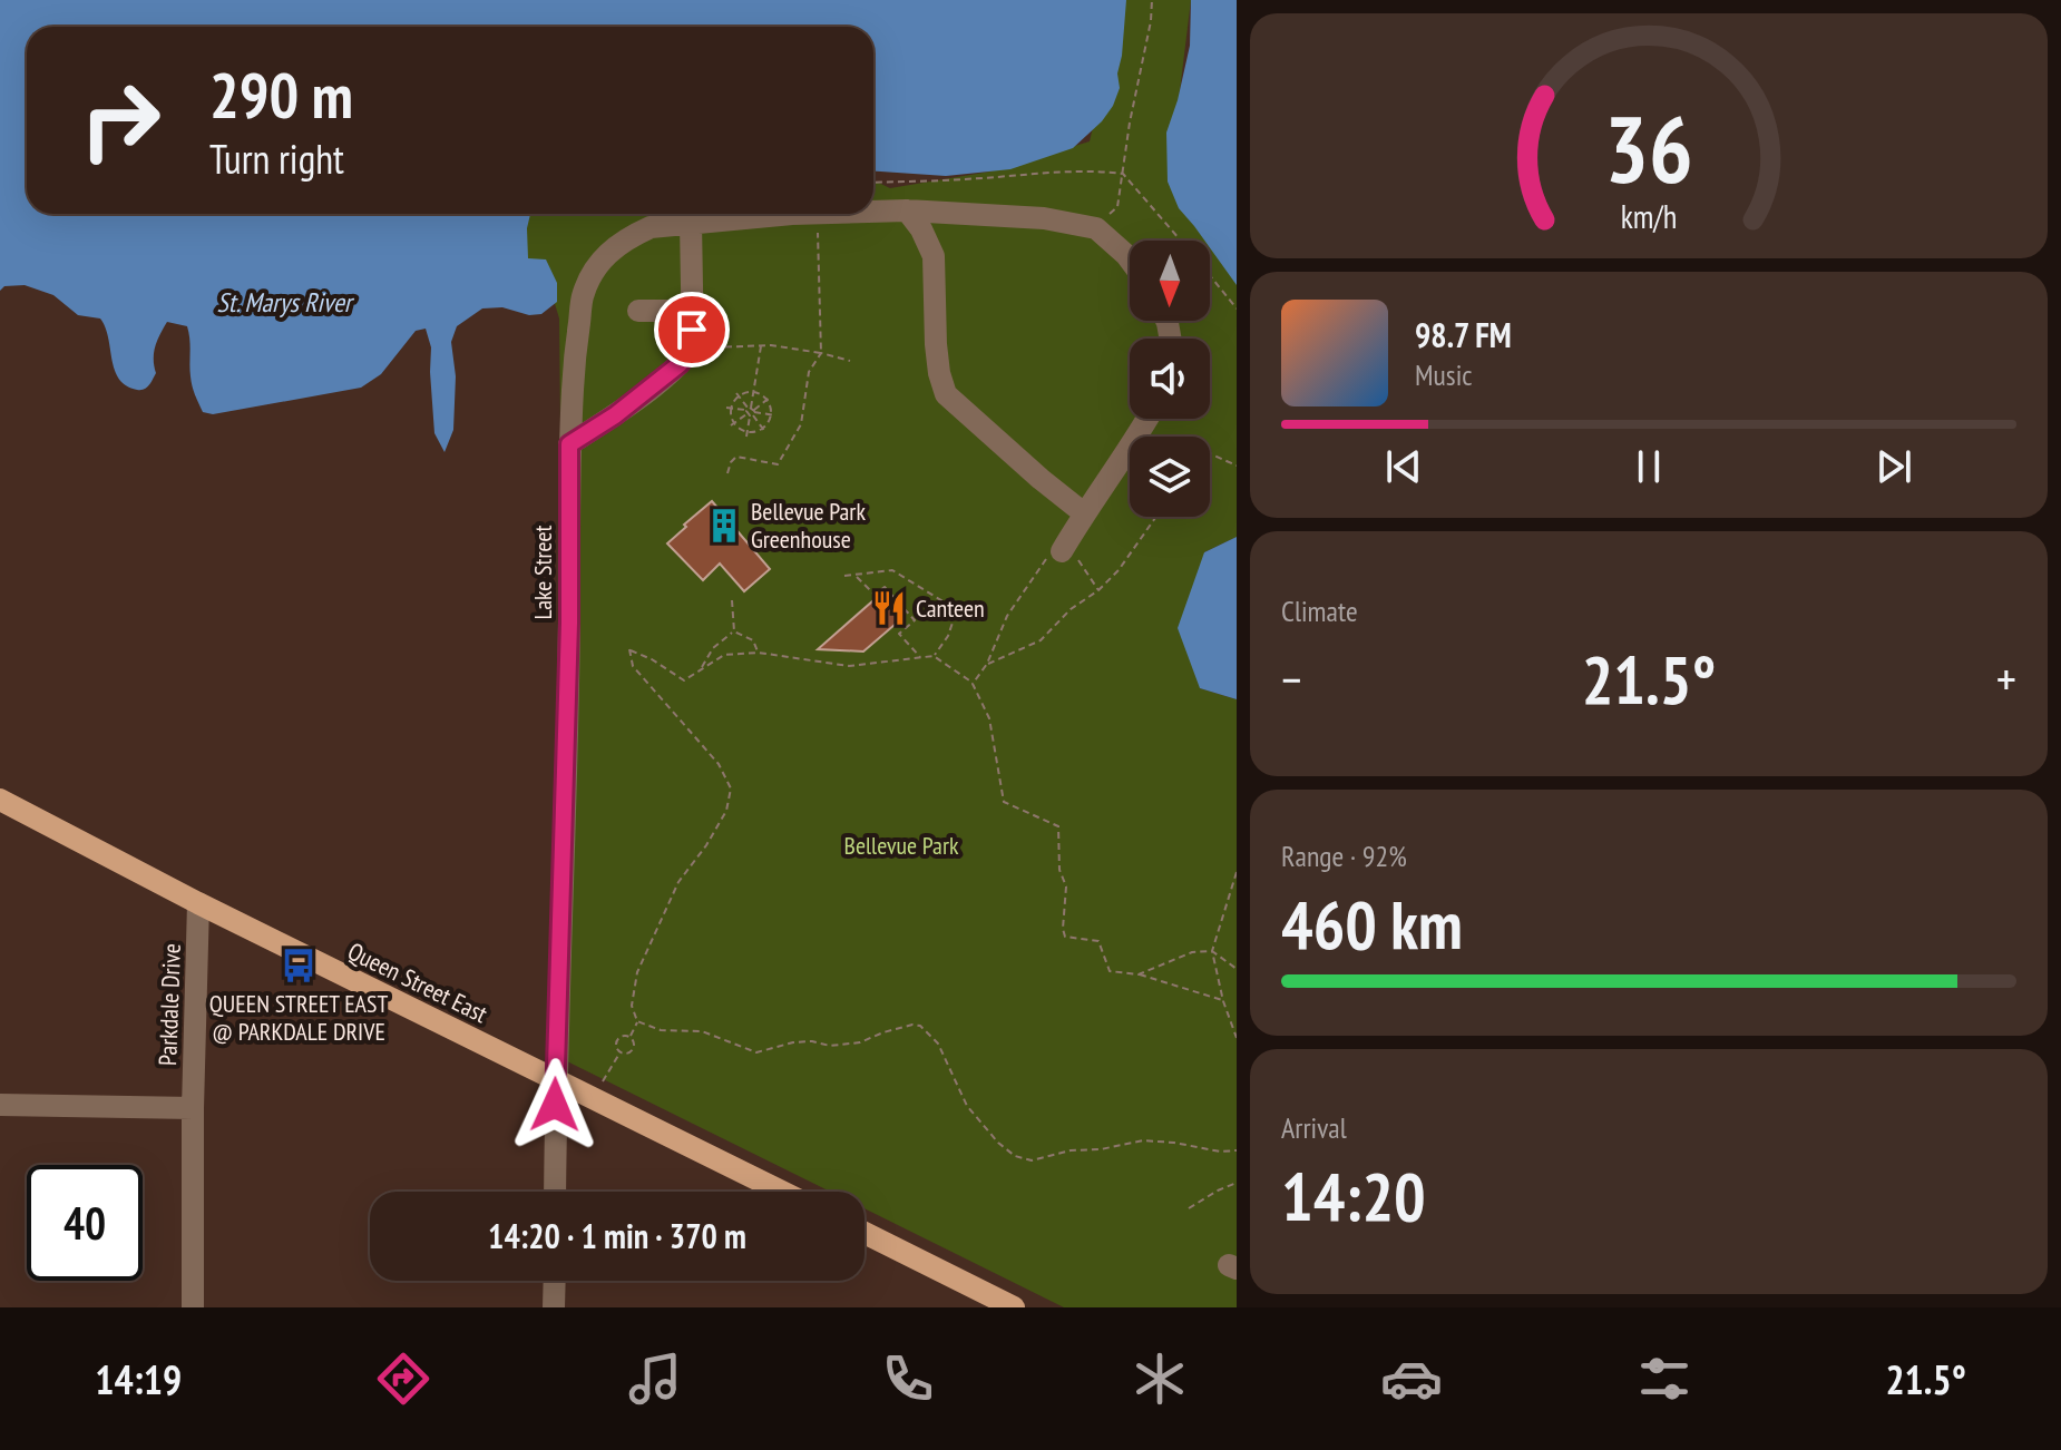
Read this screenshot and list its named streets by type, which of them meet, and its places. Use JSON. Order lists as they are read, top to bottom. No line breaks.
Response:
{"streets":{"main road":["Queen Street East"],"street":["Lake Street","Parkdale Drive"]},"crossings":[["Lake Street","Queen Street East"],["Queen Street East","Parkdale Drive"]],"water":["St. Marys River"],"parks":["Bellevue Park"],"places":{"building":["Bellevue Park Greenhouse"],"restaurant":["Canteen"],"bus stop":["QUEEN STREET EAST @ PARKDALE DRIVE"]},"north":"bottom","page":{"turn":["290 m","Turn right"],"song":["98.7 FM","Music"],"tile":["Climate",["Range · 92%","460 km"],["Arrival","14:20"]],"heat":["−","21.5°","+"],"limit":"40","trip":"14:20 · 1 min · 370 m","tabs":["14:19","21.5°"],"gauge":["36","km/h"]}}
